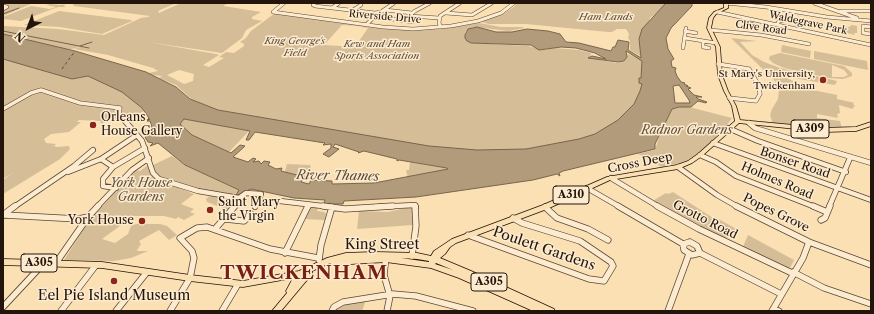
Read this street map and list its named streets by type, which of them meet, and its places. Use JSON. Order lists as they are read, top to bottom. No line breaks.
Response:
{"streets":{"main road":["A309","Cross Deep","A310","King Street","A305"],"street":["Riverside Drive","Waldegrave Park","Clive Road","Bonser Road","Holmes Road","Popes Grove","Grotto Road","Poulett Gardens"]},"crossings":[["A309","Cross Deep"],["Cross Deep","Bonser Road"],["Cross Deep","Holmes Road"],["Cross Deep","Popes Grove"],["Cross Deep","Grotto Road"],["Cross Deep","King Street"],["Cross Deep","Poulett Gardens"],["Cross Deep","A305"],["King Street","A305"]],"districts":["TWICKENHAM"],"water":["River Thames"],"parks":["Ham Lands","King George's Field","Kew and Ham Sports Association","Radnor Gardens","York House Gardens"],"places":["St Mary's University, Twickenham","Orleans House Gallery","Saint Mary the Virgin","York House","Eel Pie Island Museum"],"north":"bottom left"}
